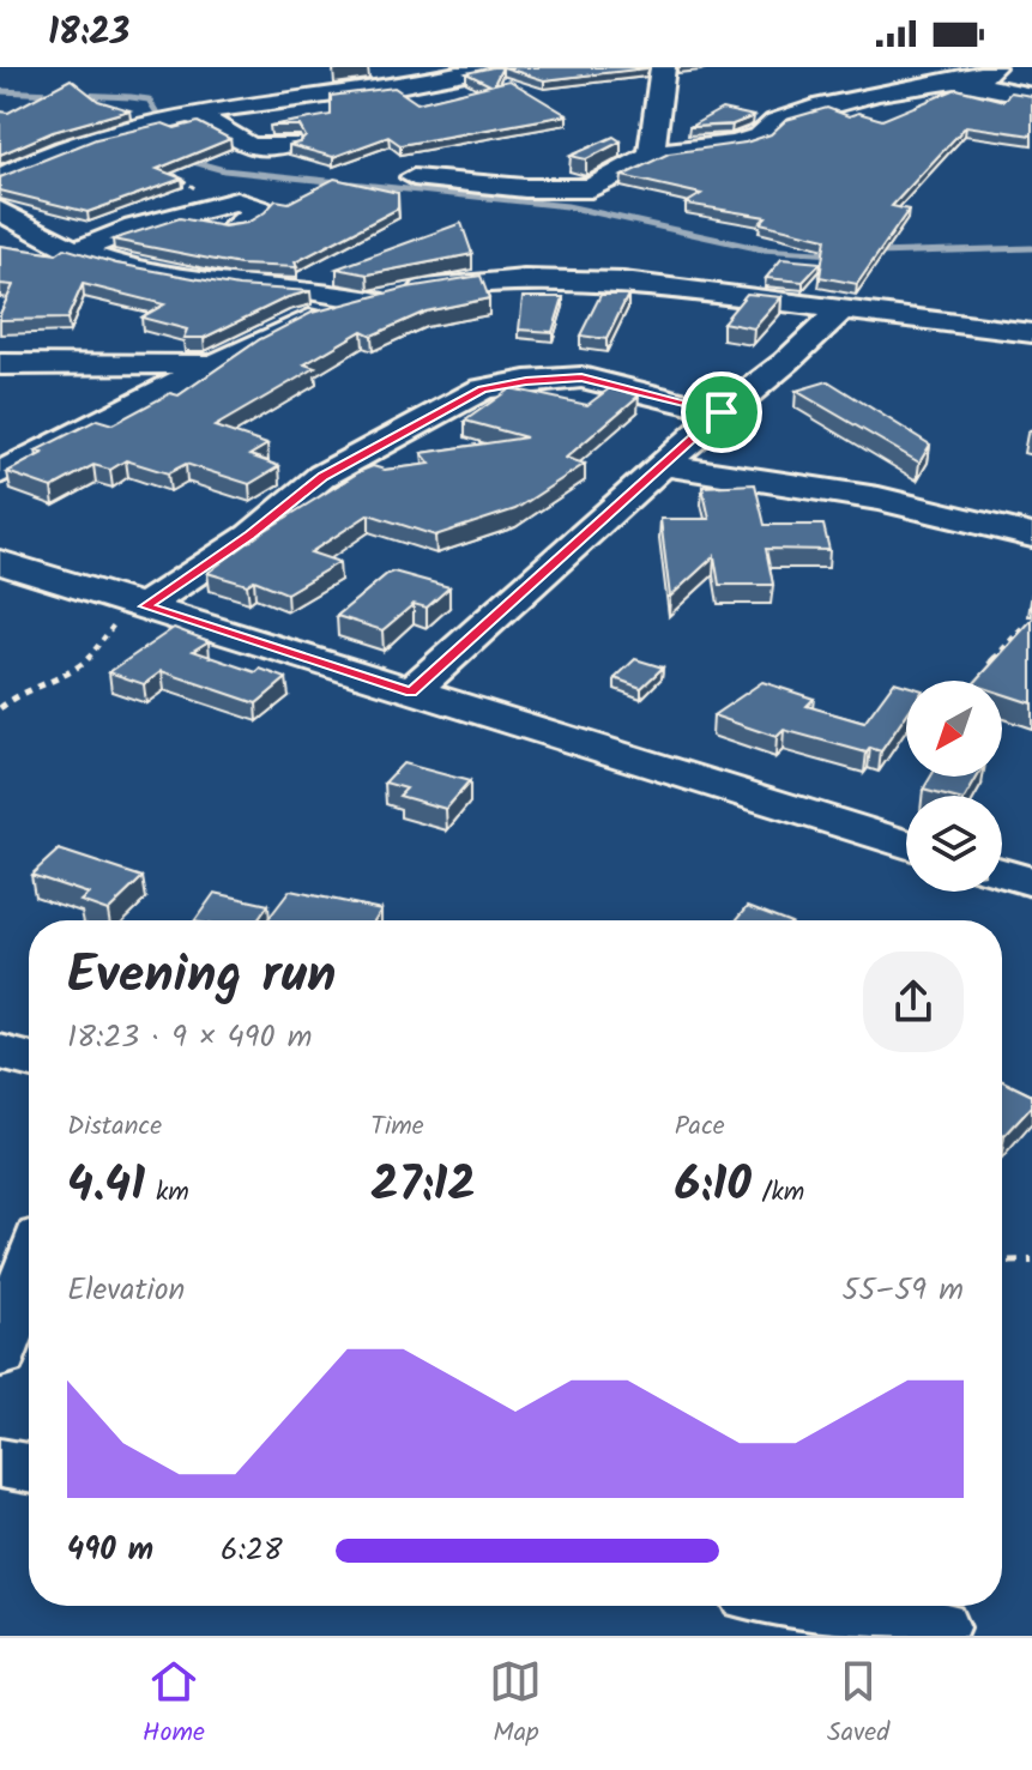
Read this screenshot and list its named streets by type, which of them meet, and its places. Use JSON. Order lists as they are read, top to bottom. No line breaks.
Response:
{"north":"bottom left","page":{"status":"18:23","heading":["Evening run","18:23 · 9 × 490 m"],"stats":[["Distance","4.41 km"],["Time","27:12"],["Pace","6:10 /km"]],"chart":["Elevation","55–59 m"],"list":[{"name":"490 m","note":"6:28"}],"tabs":["Home","Map","Saved"]}}
